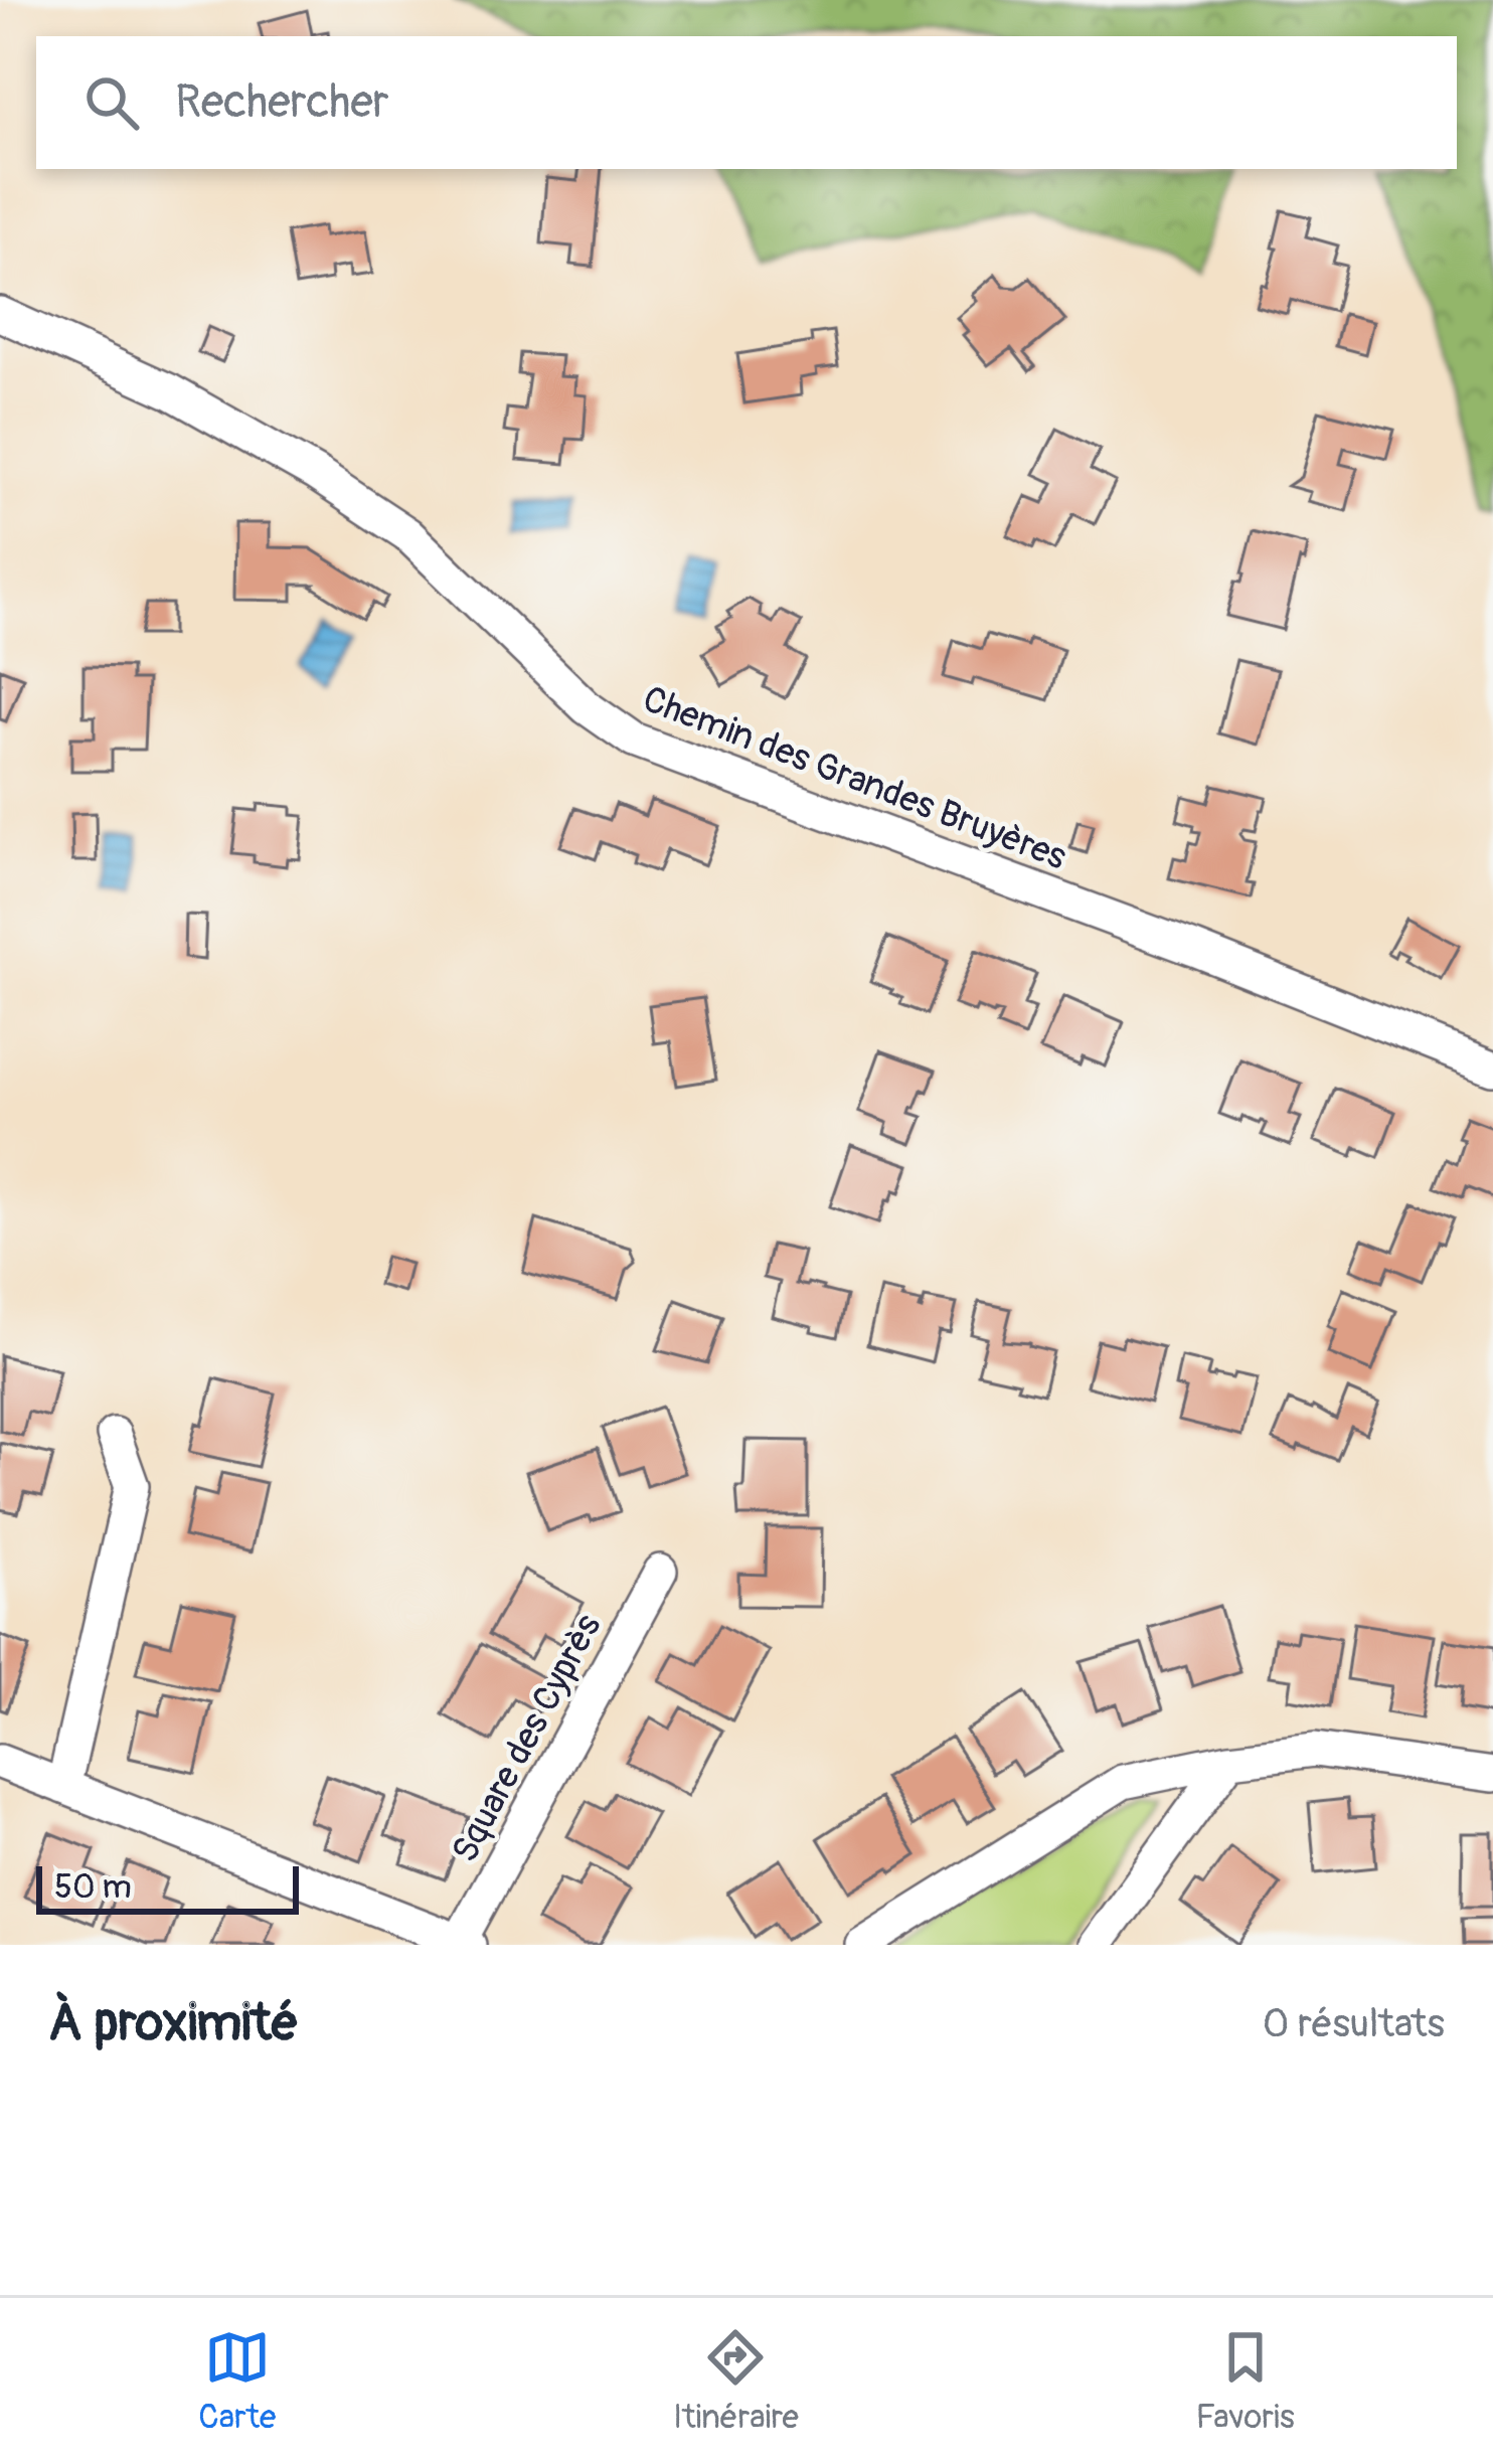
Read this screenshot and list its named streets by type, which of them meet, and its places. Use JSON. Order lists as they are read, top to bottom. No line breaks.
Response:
{"streets":{"street":["Chemin des Grandes Bruyères","Square des Cyprès"]},"scale_bar":"50 m","page":{"search":"Rechercher","scale":"50 m","heading":["À proximité","0 résultats"],"nav":["Carte","Itinéraire","Favoris"]}}
